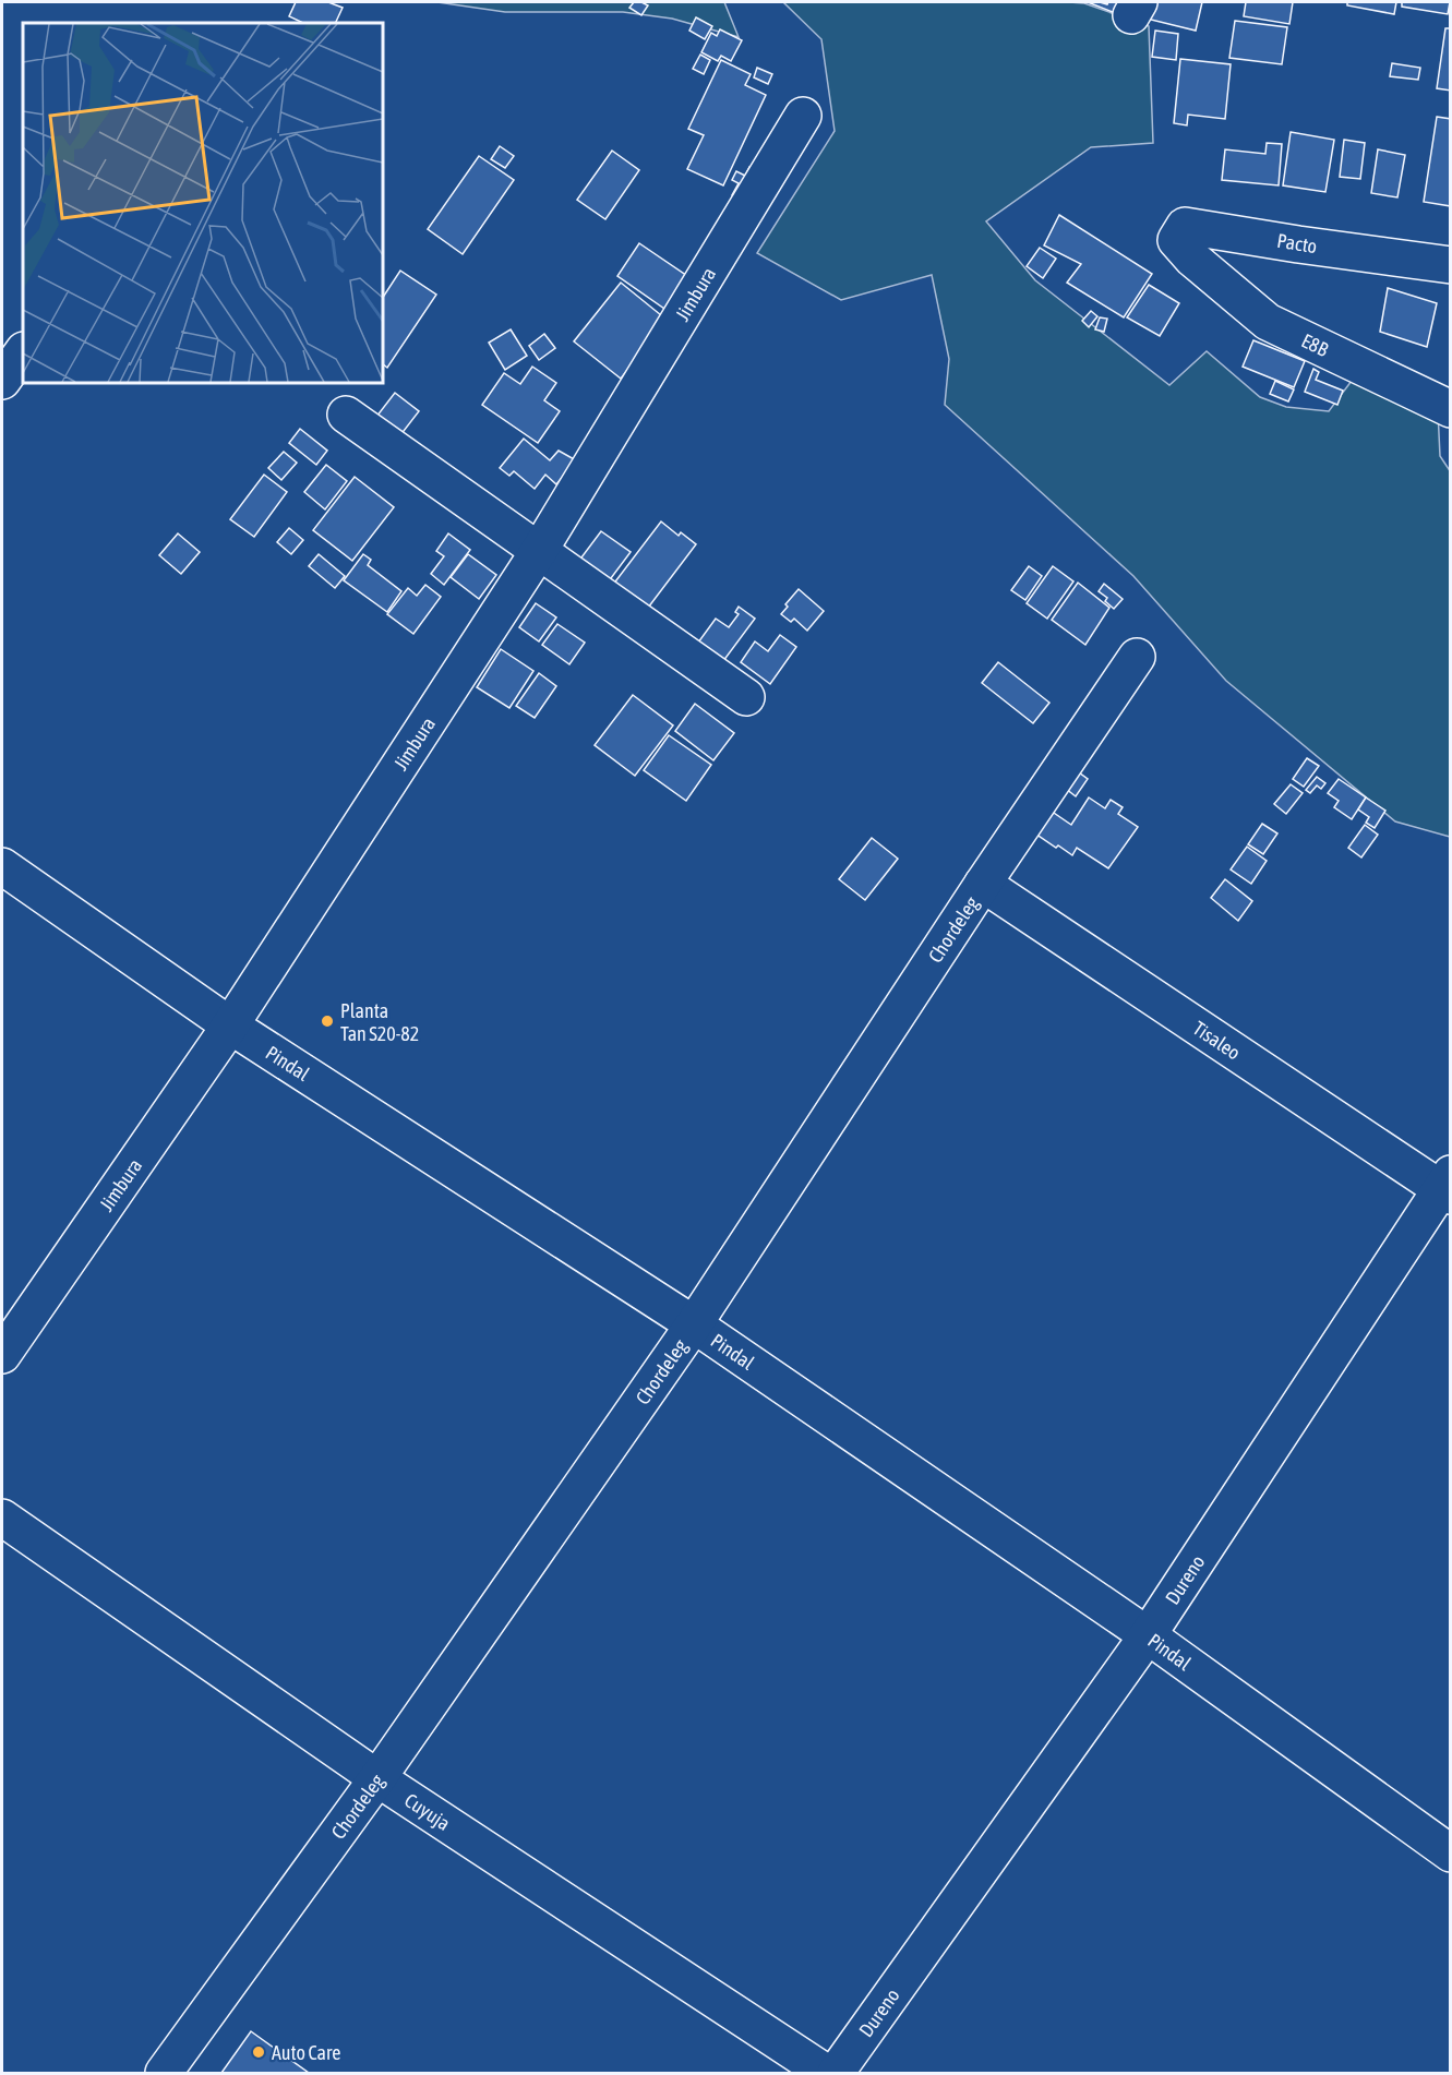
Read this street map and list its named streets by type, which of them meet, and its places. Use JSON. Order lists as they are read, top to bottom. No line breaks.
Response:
{"streets":{"street":["Pacto","Jimbura","E8B","Chordeleg","Tisaleo","Pindal","Dureno","Cuyuja"]},"crossings":[["Pacto","E8B"],["Jimbura","Pindal"],["Chordeleg","Tisaleo"],["Chordeleg","Pindal"],["Chordeleg","Cuyuja"],["Tisaleo","Dureno"],["Pindal","Dureno"]],"places":["Planta Tan S20-82","Auto Care"]}
